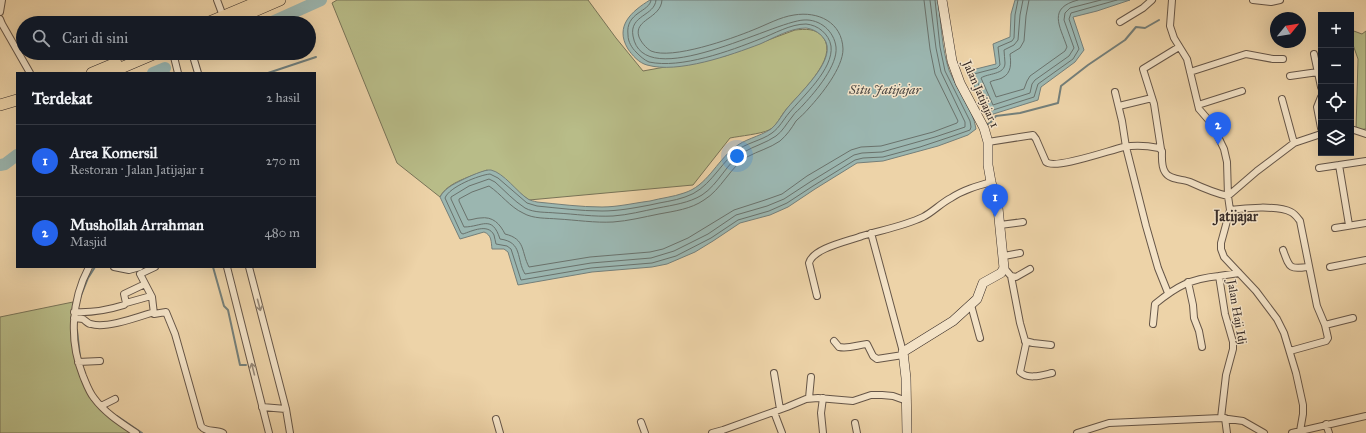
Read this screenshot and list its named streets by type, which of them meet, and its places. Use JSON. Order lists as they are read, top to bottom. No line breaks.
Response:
{"streets":{"street":["Jalan Jatijajar 1","Jalan Haji Idj"]},"districts":["Jatijajar"],"water":["Situ Jatijajar"],"north":"top right","page":{"map_buttons":["+","−"],"search":"Cari di sini","heading":["Terdekat","2 hasil"],"pins":["2","1"],"list":[{"mark":"1","name":"Area Komersil","note":"Restoran · Jalan Jatijajar 1","value":"270 m"},{"mark":"2","name":"Mushollah Arrahman","note":"Masjid","value":"480 m"}]}}
